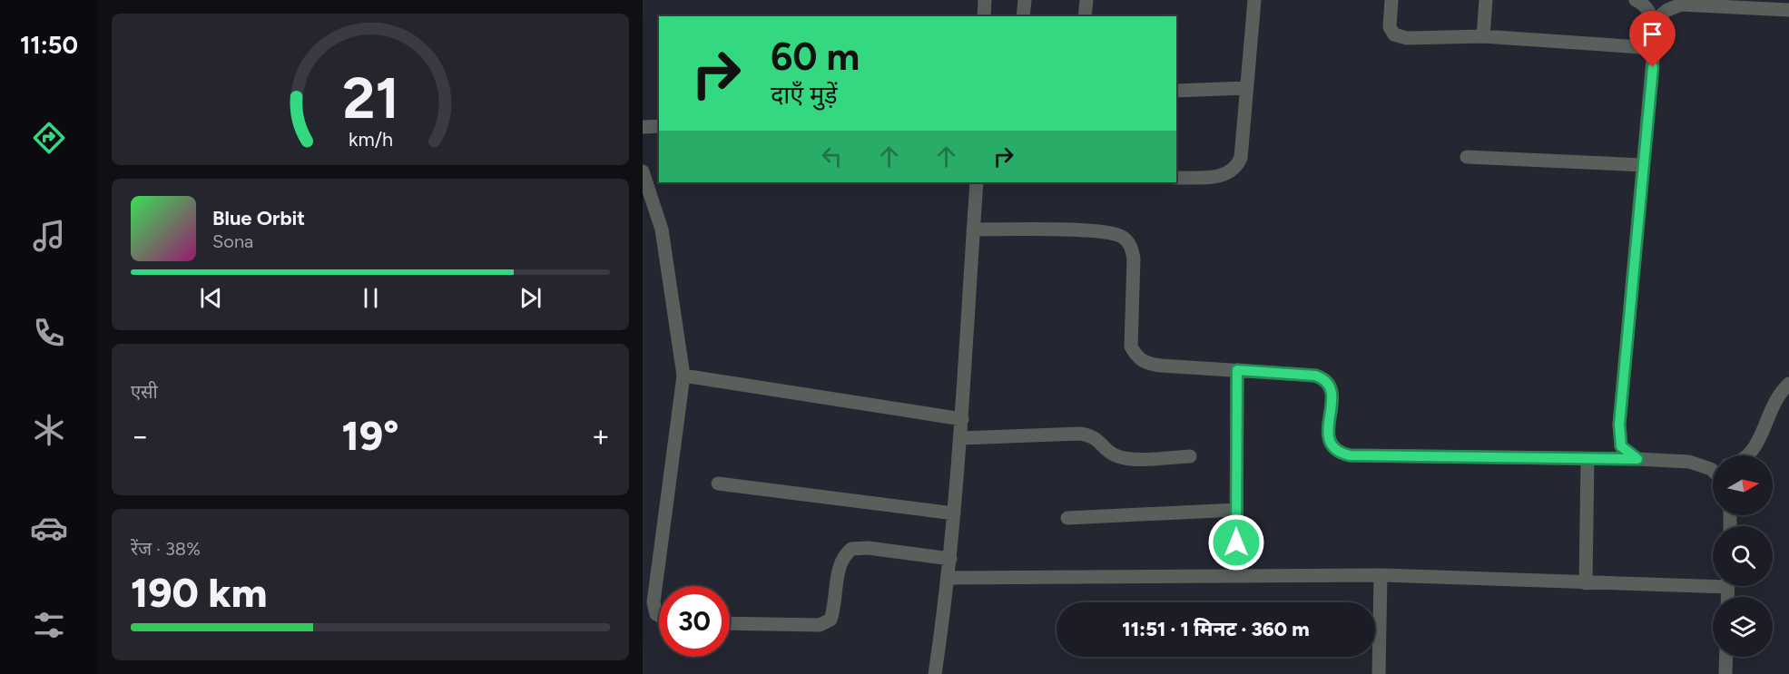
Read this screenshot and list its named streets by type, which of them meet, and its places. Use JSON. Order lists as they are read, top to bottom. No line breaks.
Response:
{"north":"right","page":{"tabs":"11:50","turn":["60 m","दाएँ मुड़ें"],"song":["Blue Orbit","Sona"],"tile":["एसी",["रेंज · 38%","190 km"]],"heat":["−","19°","+"],"limit":"30","trip":"11:51 · 1 मिनट · 360 m","gauge":["21","km/h"]}}
